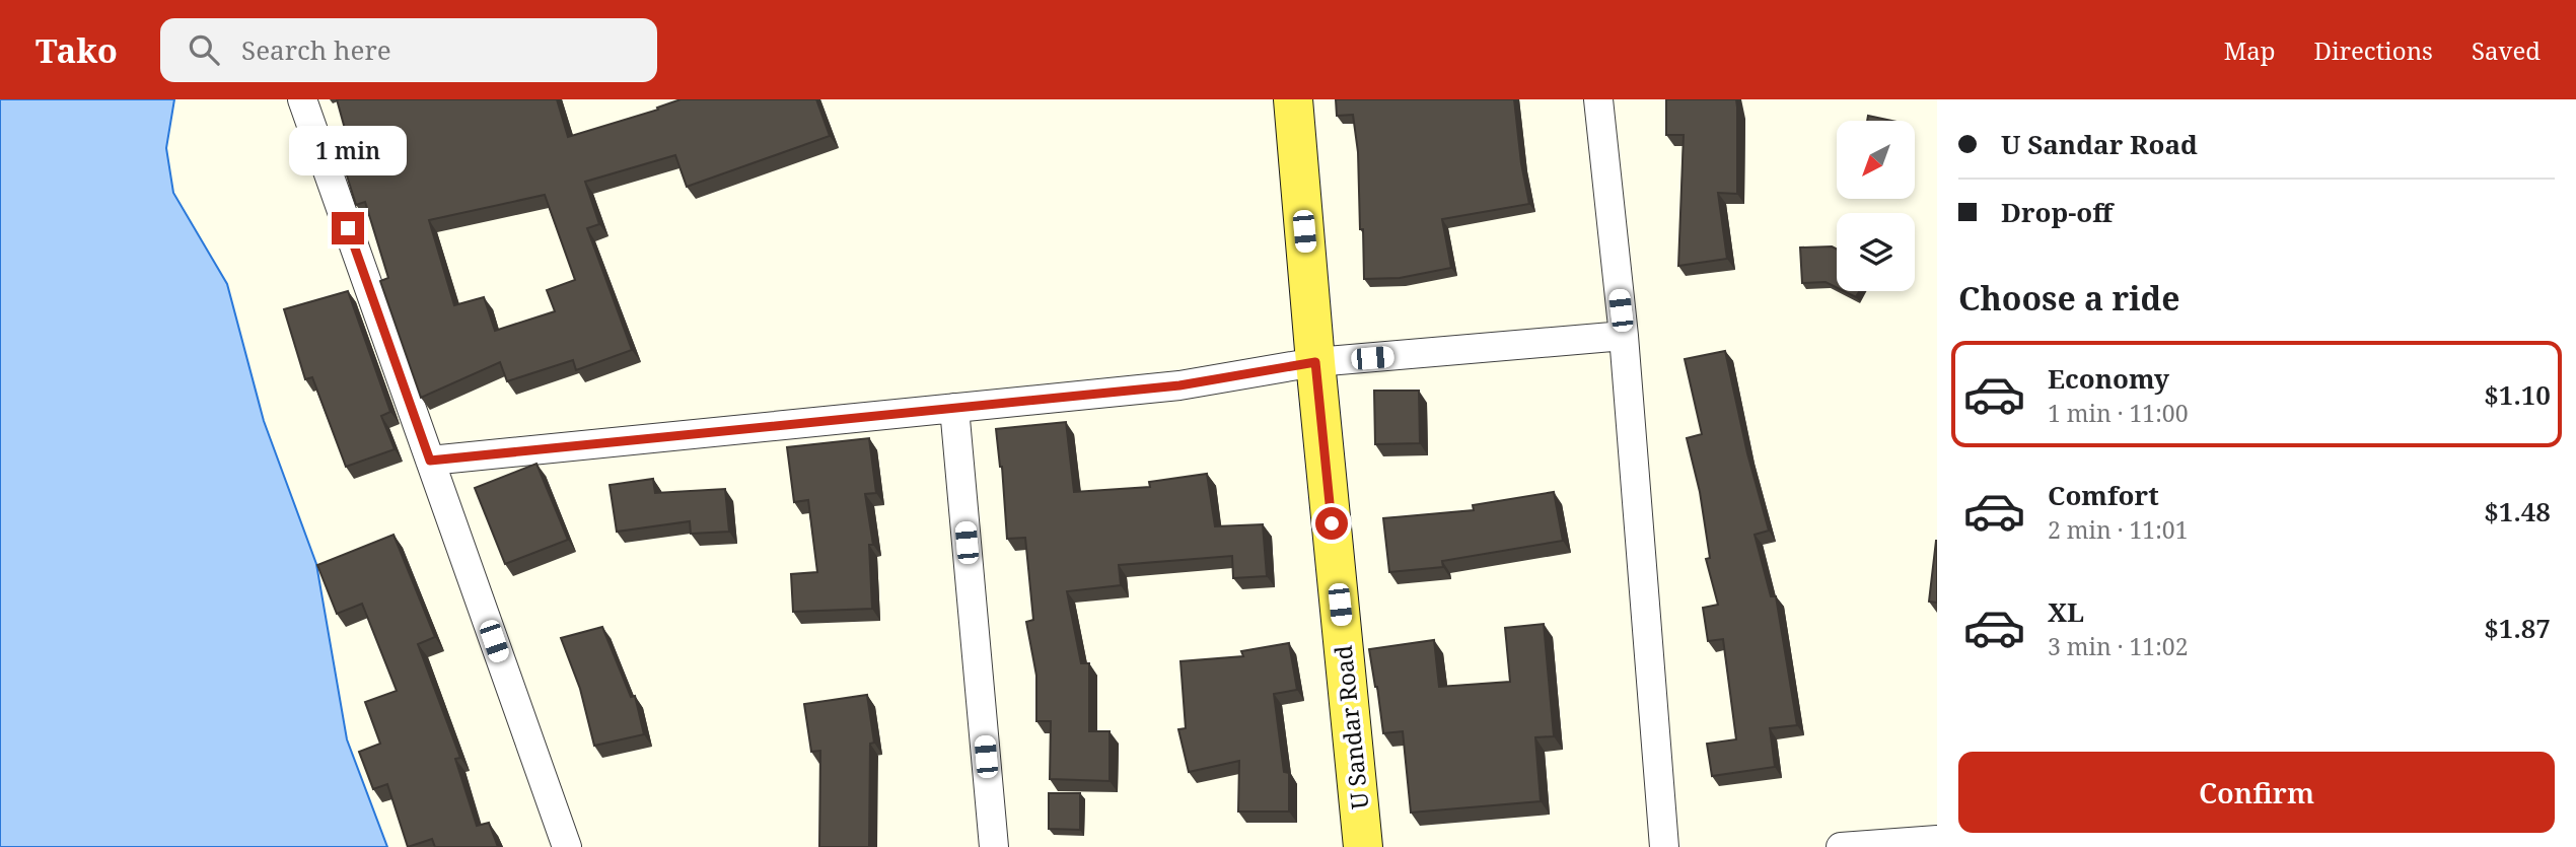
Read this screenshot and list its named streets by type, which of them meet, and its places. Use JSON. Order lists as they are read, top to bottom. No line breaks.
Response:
{"streets":{"main road":["U Sandar Road"]},"north":"bottom left","page":{"header":"Tako","search":"Search here","nav":["Map","Directions","Saved"],"banner":["U Sandar Road","Drop-off"],"bubble":"1 min","heading":"Choose a ride","list":[{"name":"Economy","note":"1 min · 11:00","value":"$1.10"},{"name":"Comfort","note":"2 min · 11:01","value":"$1.48"},{"name":"XL","note":"3 min · 11:02","value":"$1.87"}],"buttons":"Confirm"}}
